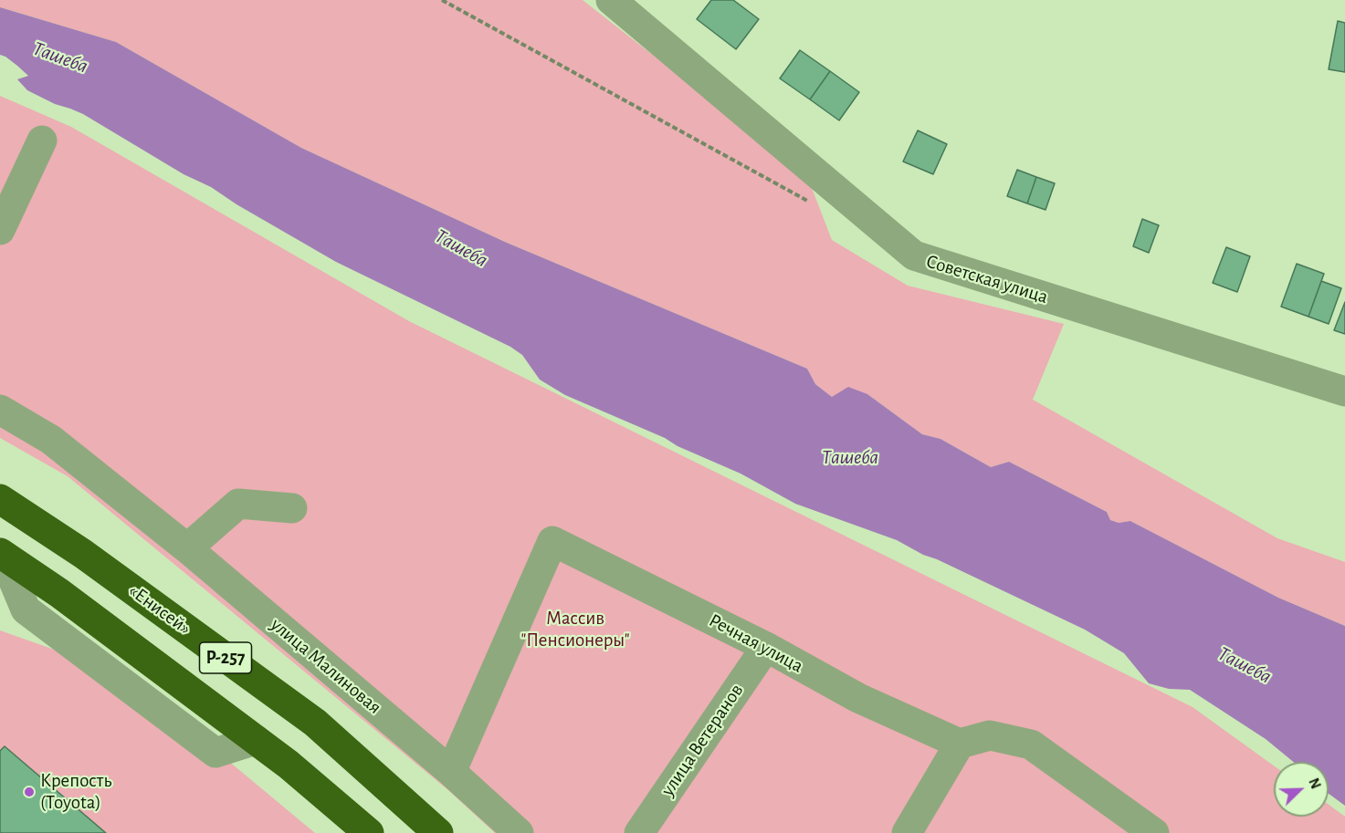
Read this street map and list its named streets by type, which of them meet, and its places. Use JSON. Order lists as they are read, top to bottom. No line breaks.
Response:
{"streets":{"highway":["«Енисей»","Р-257"],"street":["Советская улица","Речная улица","улица Малиновая","улица Ветеранов"]},"crossings":[["Речная улица","улица Малиновая"],["Речная улица","улица Ветеранов"]],"water":["Ташеба"],"parks":["Массив \"Пенсионеры\""],"places":["Крепость (Toyota)"],"north":"top right"}
